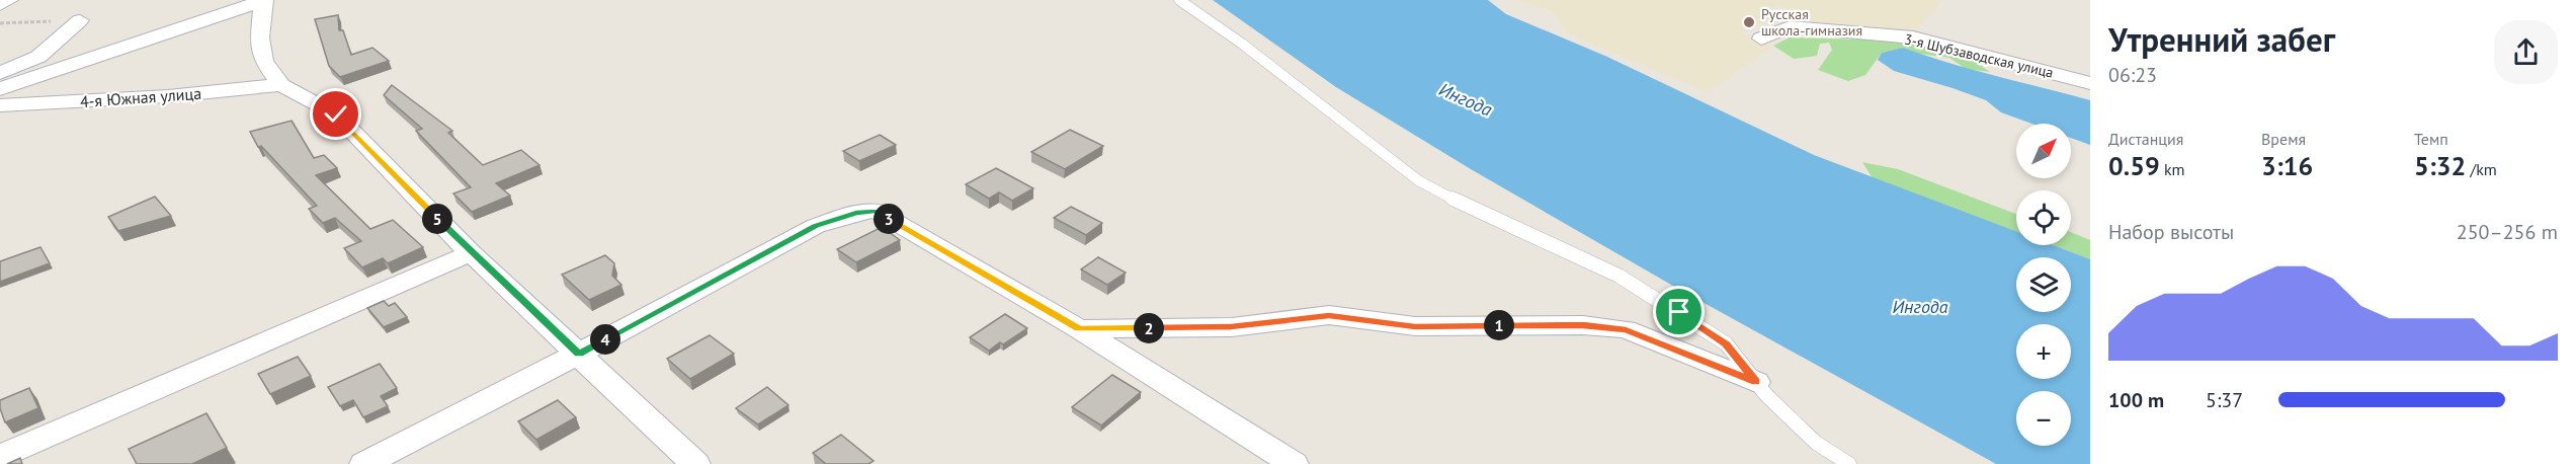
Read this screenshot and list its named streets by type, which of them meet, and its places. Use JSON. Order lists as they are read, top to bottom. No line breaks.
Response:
{"streets":{"street":["3-я Шубзаводская улица","4-я Южная улица"]},"water":["Ингода"],"places":["Русская школа-гимназия"],"north":"top right","page":{"heading":["Утренний забег","06:23"],"stats":[["Дистанция","0.59 km"],["Время","3:16"],["Темп","5:32 /km"]],"map_buttons":["+","−"],"pins":["3","5","1","2","4"],"chart":["Набор высоты","250–256 m"],"list":[{"name":"100 m","note":"5:37"}]}}
